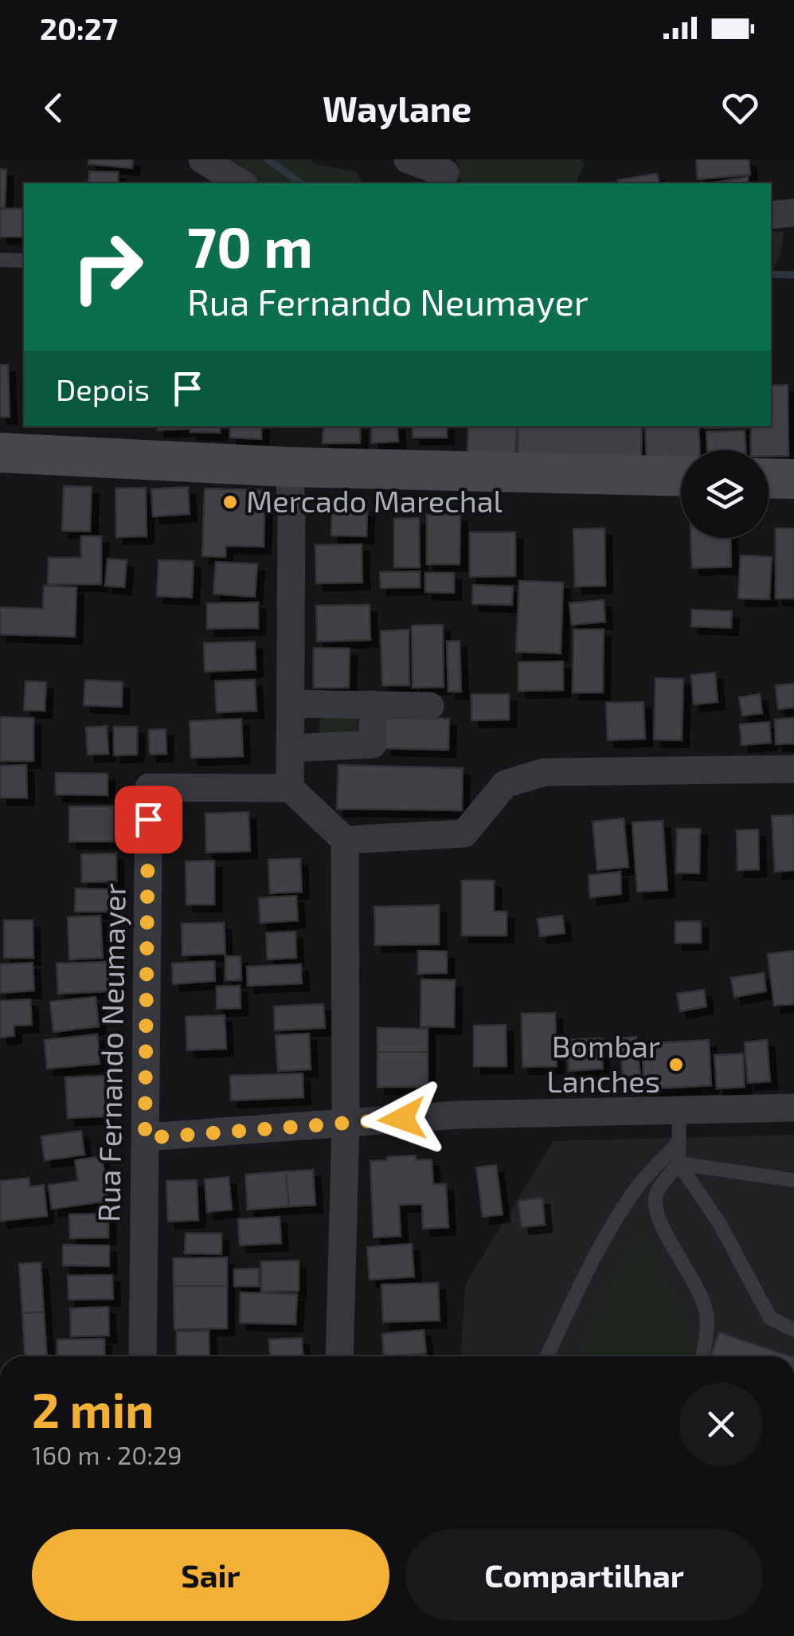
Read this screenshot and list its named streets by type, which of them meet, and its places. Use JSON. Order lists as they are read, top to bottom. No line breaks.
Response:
{"streets":{"street":["Rua Fernando Neumayer"]},"places":["Mercado Marechal","Bombar Lanches"],"page":{"status":"20:27","header":"Waylane","turn":["70 m","Rua Fernando Neumayer"],"then":"Depois","heading":["2 min","160 m · 20:29"],"buttons":["Sair","Compartilhar"]}}
